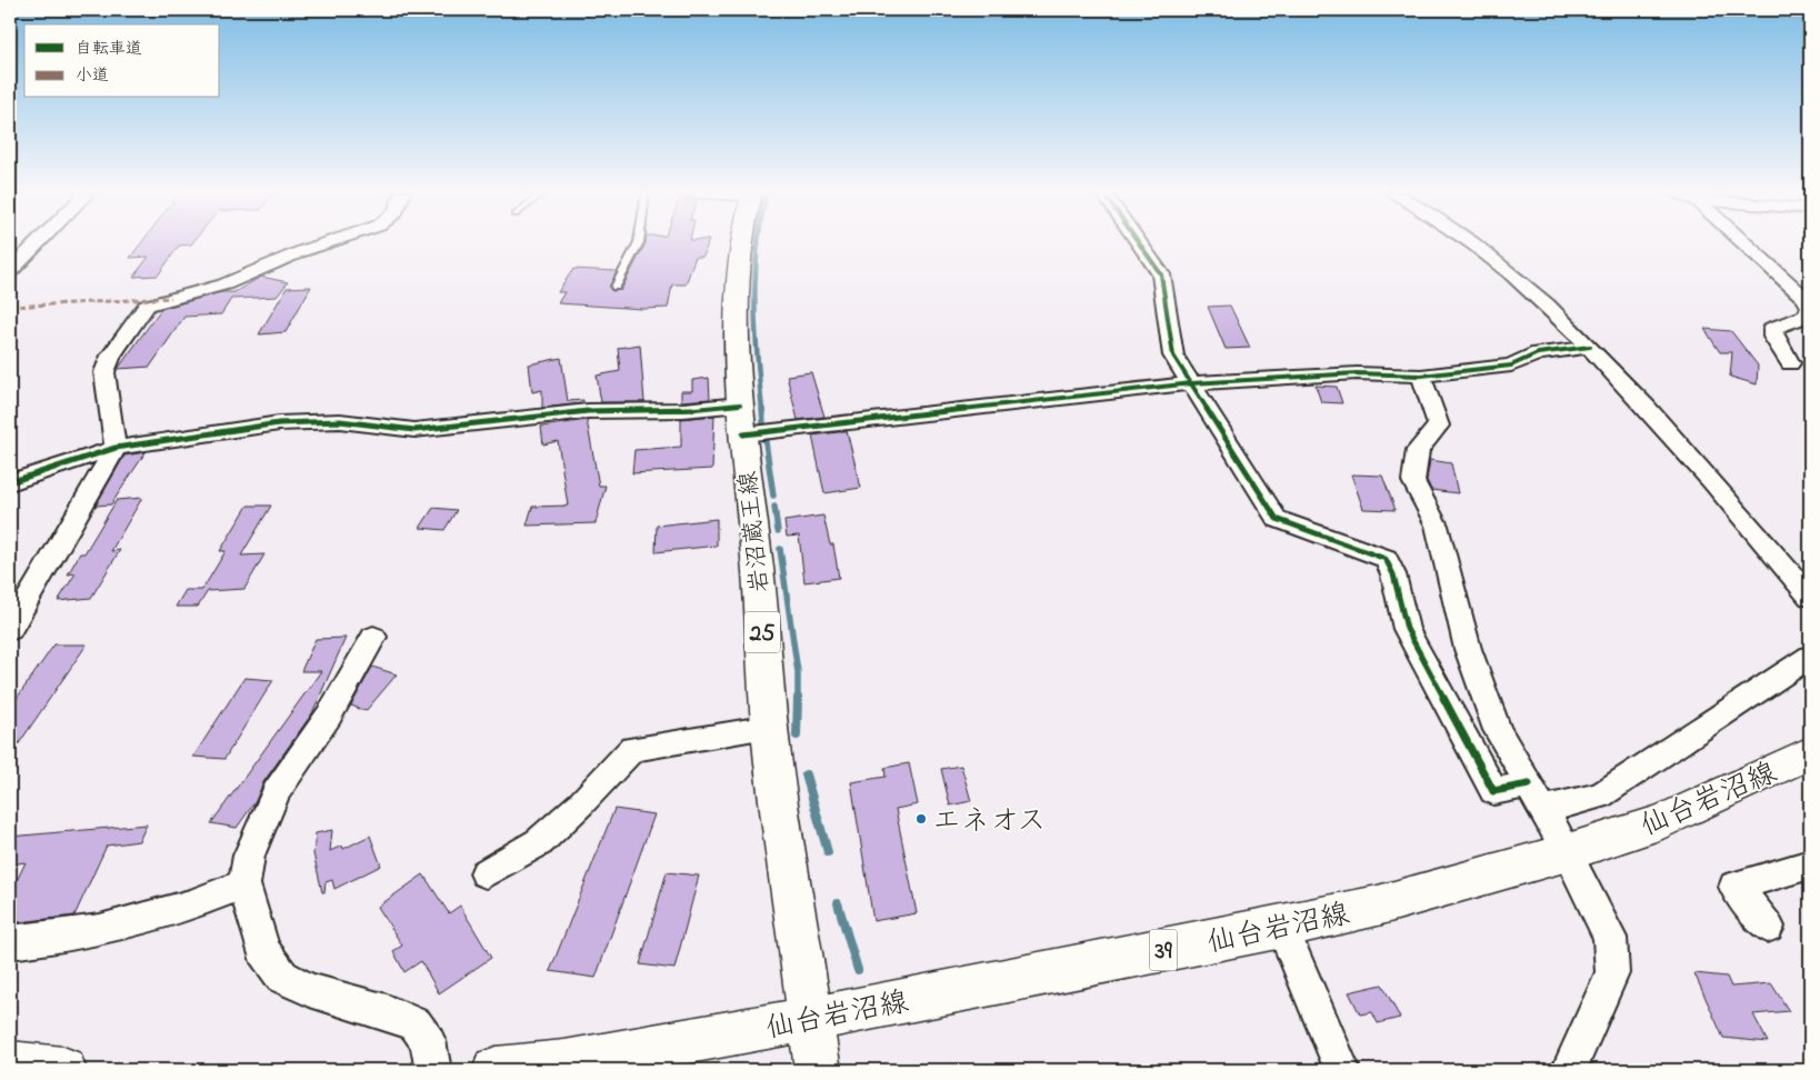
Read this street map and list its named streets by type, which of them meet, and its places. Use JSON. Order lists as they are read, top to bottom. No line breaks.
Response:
{"streets":{"main road":["岩沼蔵王線","25","仙台岩沼線","39"]},"crossings":[["岩沼蔵王線","仙台岩沼線"]],"places":["エネオス"],"legend":["自転車道","小道"]}
